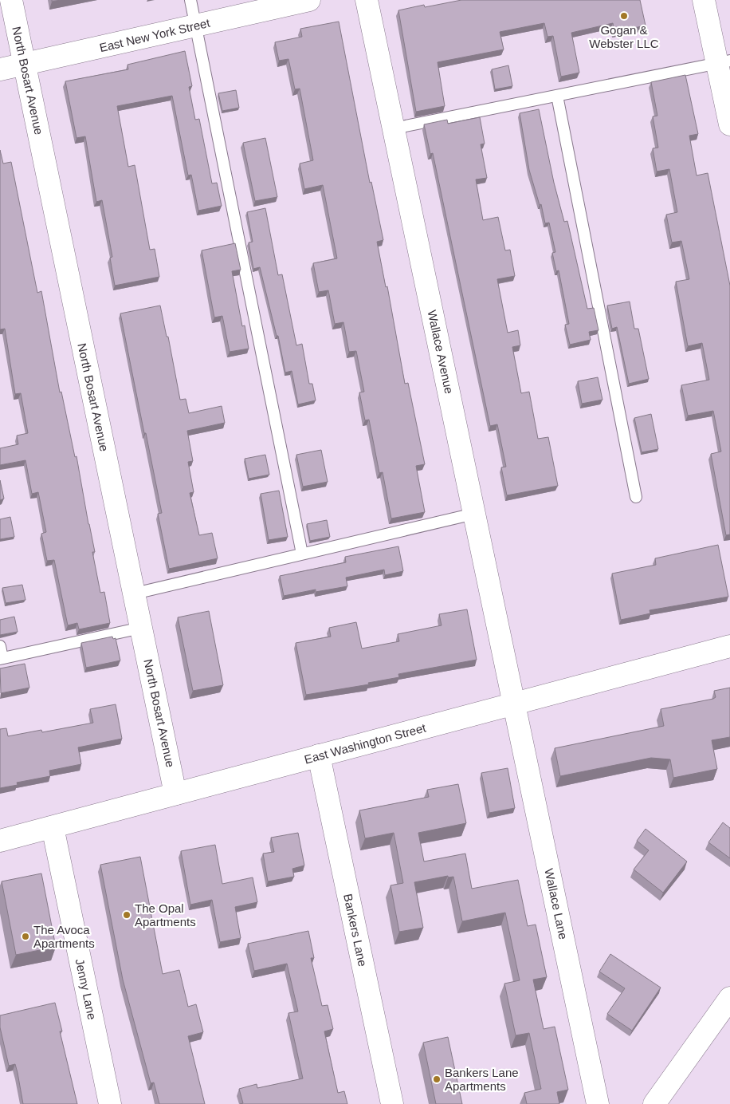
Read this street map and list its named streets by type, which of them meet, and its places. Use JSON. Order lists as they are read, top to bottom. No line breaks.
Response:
{"streets":{"street":["East New York Street","North Bosart Avenue","Wallace Avenue","East Washington Street","Wallace Lane","Bankers Lane","Jenny Lane"]},"crossings":[["East New York Street","North Bosart Avenue"],["North Bosart Avenue","East Washington Street"],["Wallace Avenue","East Washington Street"],["Wallace Avenue","Wallace Lane"],["East Washington Street","Wallace Lane"],["East Washington Street","Bankers Lane"],["East Washington Street","Jenny Lane"]],"places":["Gogan & Webster LLC","The Opal Apartments","The Avoca Apartments","Bankers Lane Apartments"]}
